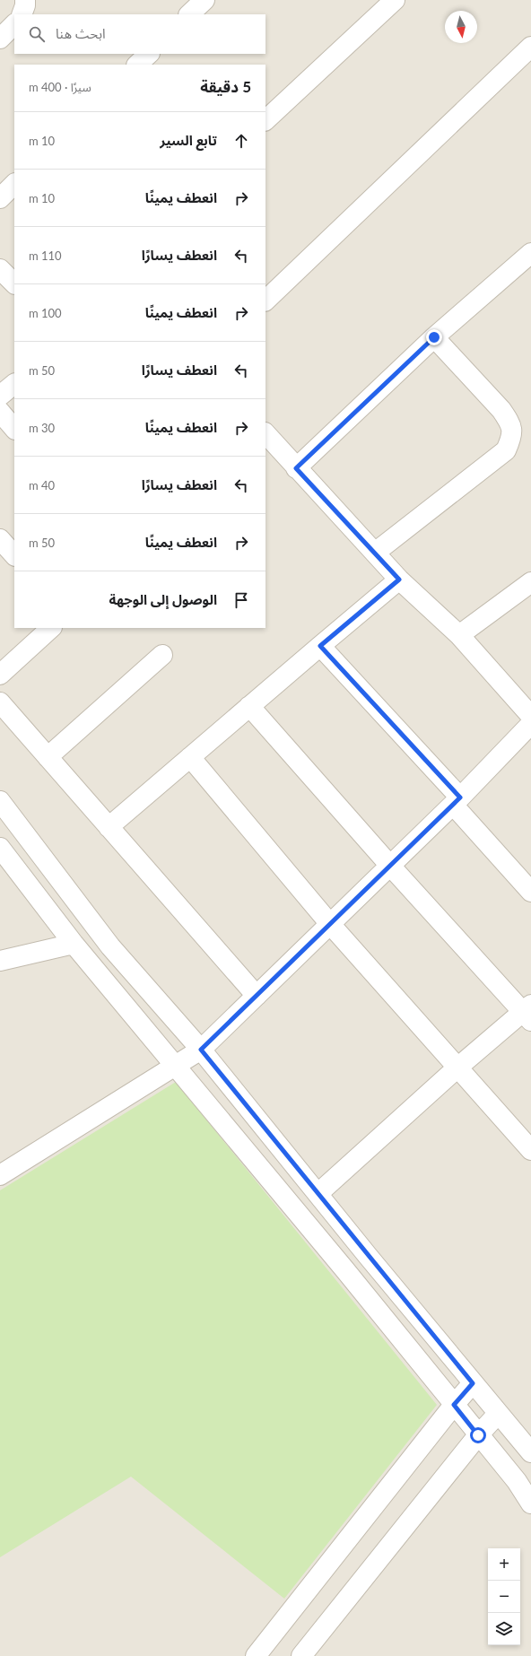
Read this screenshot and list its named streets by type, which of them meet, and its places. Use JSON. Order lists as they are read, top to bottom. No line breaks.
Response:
{"north":"bottom","page":{"search":"ابحث هنا","heading":["5 دقيقة","سيرًا · 400 m"],"list":[["تابع السير","10 m"],["انعطف يمينًا","10 m"],["انعطف يسارًا","110 m"],["انعطف يمينًا","100 m"],["انعطف يسارًا","50 m"],["انعطف يمينًا","30 m"],["انعطف يسارًا","40 m"],["انعطف يمينًا","50 m"],"الوصول إلى الوجهة"],"map_buttons":["+","−"]}}
